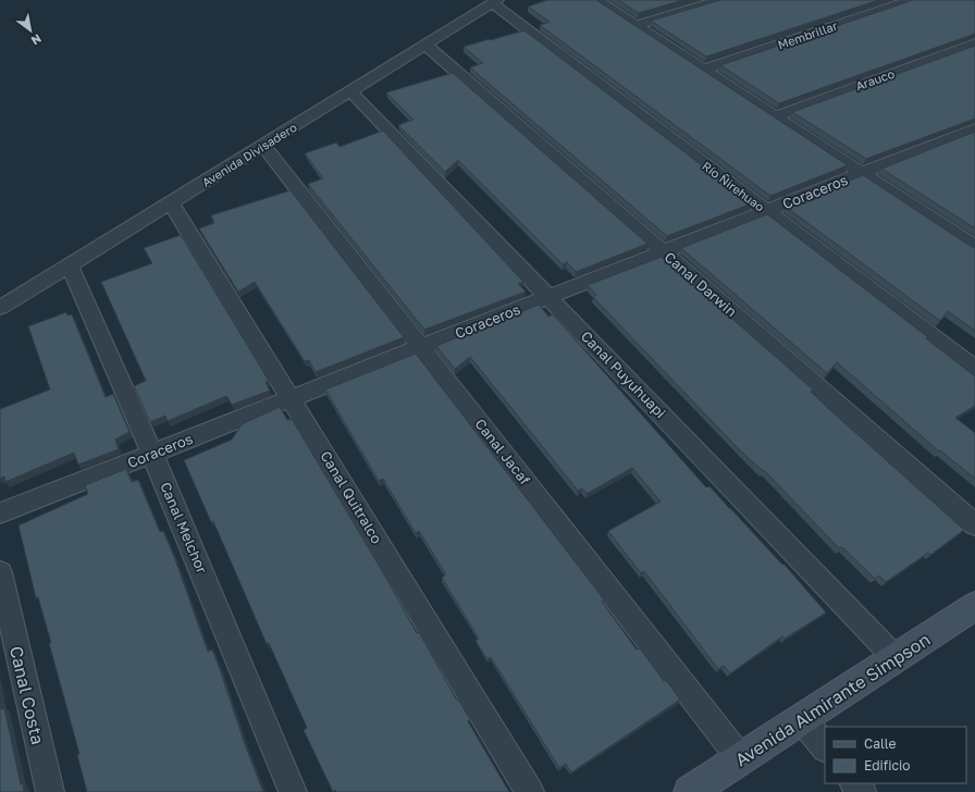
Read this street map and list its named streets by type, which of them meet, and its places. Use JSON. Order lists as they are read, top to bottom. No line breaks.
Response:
{"streets":{"street":["Membrillar","Arauco","Avenida Divisadero","Río Ñirehuao","Coraceros","Canal Darwin","Canal Puyuhuapi","Canal Jacaf","Canal Quitralco","Canal Melchor","Canal Costa","Avenida Almirante Simpson"]},"crossings":[["Avenida Divisadero","Río Ñirehuao"],["Avenida Divisadero","Canal Darwin"],["Avenida Divisadero","Canal Puyuhuapi"],["Avenida Divisadero","Canal Jacaf"],["Avenida Divisadero","Canal Quitralco"],["Avenida Divisadero","Canal Melchor"],["Río Ñirehuao","Coraceros"],["Coraceros","Canal Darwin"],["Coraceros","Canal Puyuhuapi"],["Coraceros","Canal Jacaf"],["Coraceros","Canal Quitralco"],["Coraceros","Canal Melchor"],["Canal Puyuhuapi","Avenida Almirante Simpson"],["Canal Jacaf","Avenida Almirante Simpson"]],"legend":["Calle","Edificio"],"north":"bottom right"}
